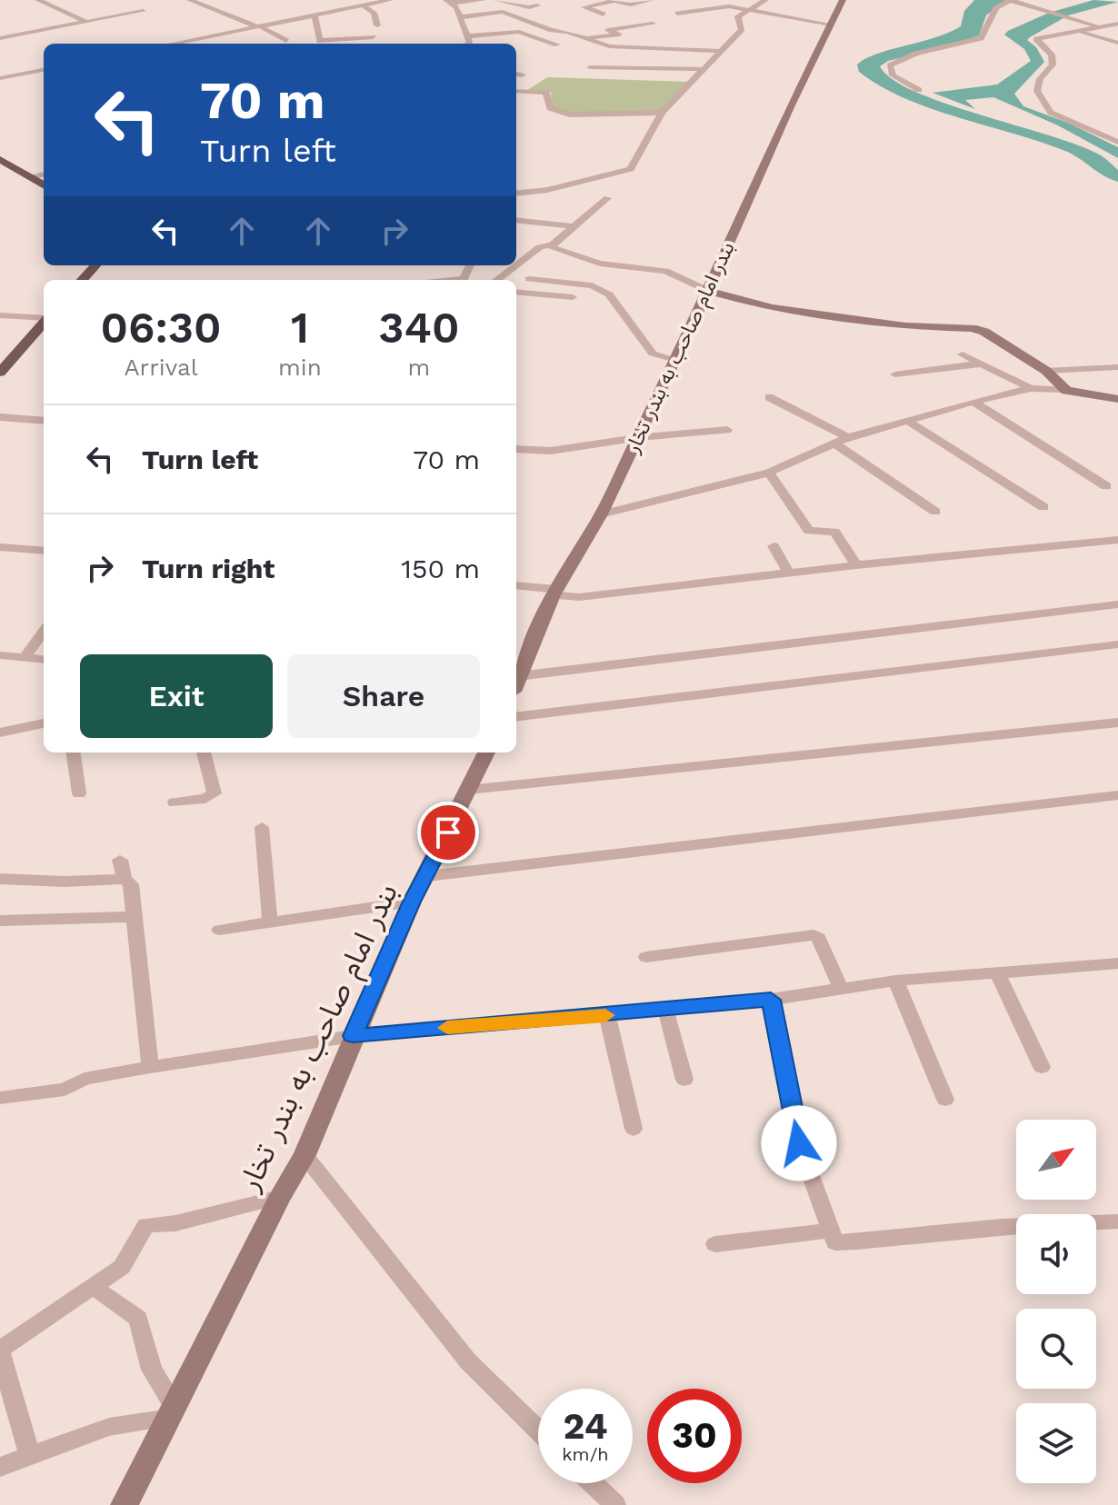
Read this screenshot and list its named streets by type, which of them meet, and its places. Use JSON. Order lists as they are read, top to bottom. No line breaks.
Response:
{"streets":{"main road":["بندر امام صاحب به بندر تخار"]},"north":"top right","page":{"turn":["70 m","Turn left"],"eta":["06:30","Arrival","1","min","340","m"],"list":[{"name":"Turn left","value":"70 m"},{"name":"Turn right","value":"150 m"}],"buttons":["Exit","Share"],"speed":"24 km/h","limit":"30"}}
